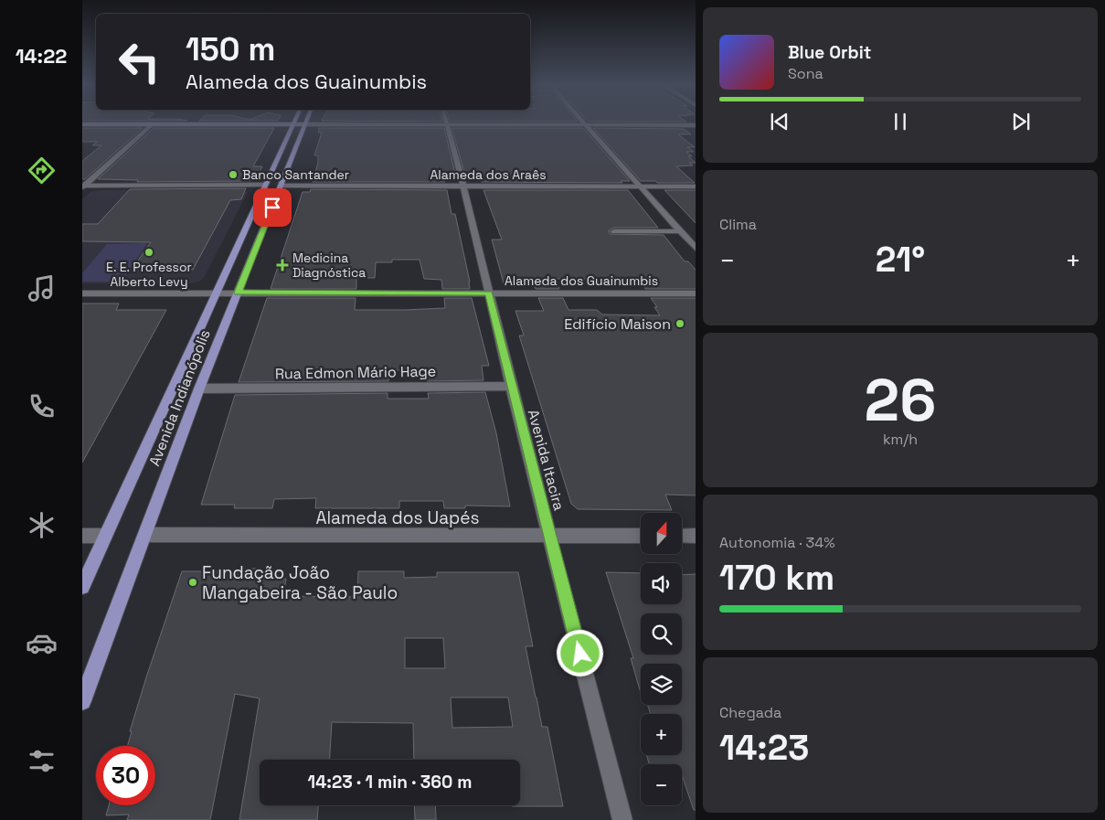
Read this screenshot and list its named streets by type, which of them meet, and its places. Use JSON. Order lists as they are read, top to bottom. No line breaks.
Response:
{"streets":{"main road":["Avenida Indianópolis"],"street":["Alameda dos Araês","Alameda dos Guainumbis","Rua Edmon Mário Hage","Avenida Itacira","Alameda dos Uapés"]},"crossings":[["Alameda dos Araês","Avenida Indianópolis"],["Alameda dos Araês","Avenida Itacira"],["Alameda dos Guainumbis","Avenida Indianópolis"],["Alameda dos Guainumbis","Avenida Itacira"],["Rua Edmon Mário Hage","Avenida Indianópolis"],["Rua Edmon Mário Hage","Avenida Itacira"],["Avenida Indianópolis","Alameda dos Uapés"],["Avenida Itacira","Alameda dos Uapés"]],"places":{"other":["Banco Santander","E. E. Professor Alberto Levy","Edifício Maison","Fundação João Mangabeira - São Paulo"],"health":["Medicina Diagnóstica"]},"north":"top","page":{"tabs":"14:22","turn":["150 m","Alameda dos Guainumbis"],"song":["Blue Orbit","Sona"],"tile":["Clima",["26","km/h"],["Autonomia · 34%","170 km"],["Chegada","14:23"]],"heat":["−","21°","+"],"map_buttons":["+","−"],"limit":"30","trip":"14:23 · 1 min · 360 m"}}
